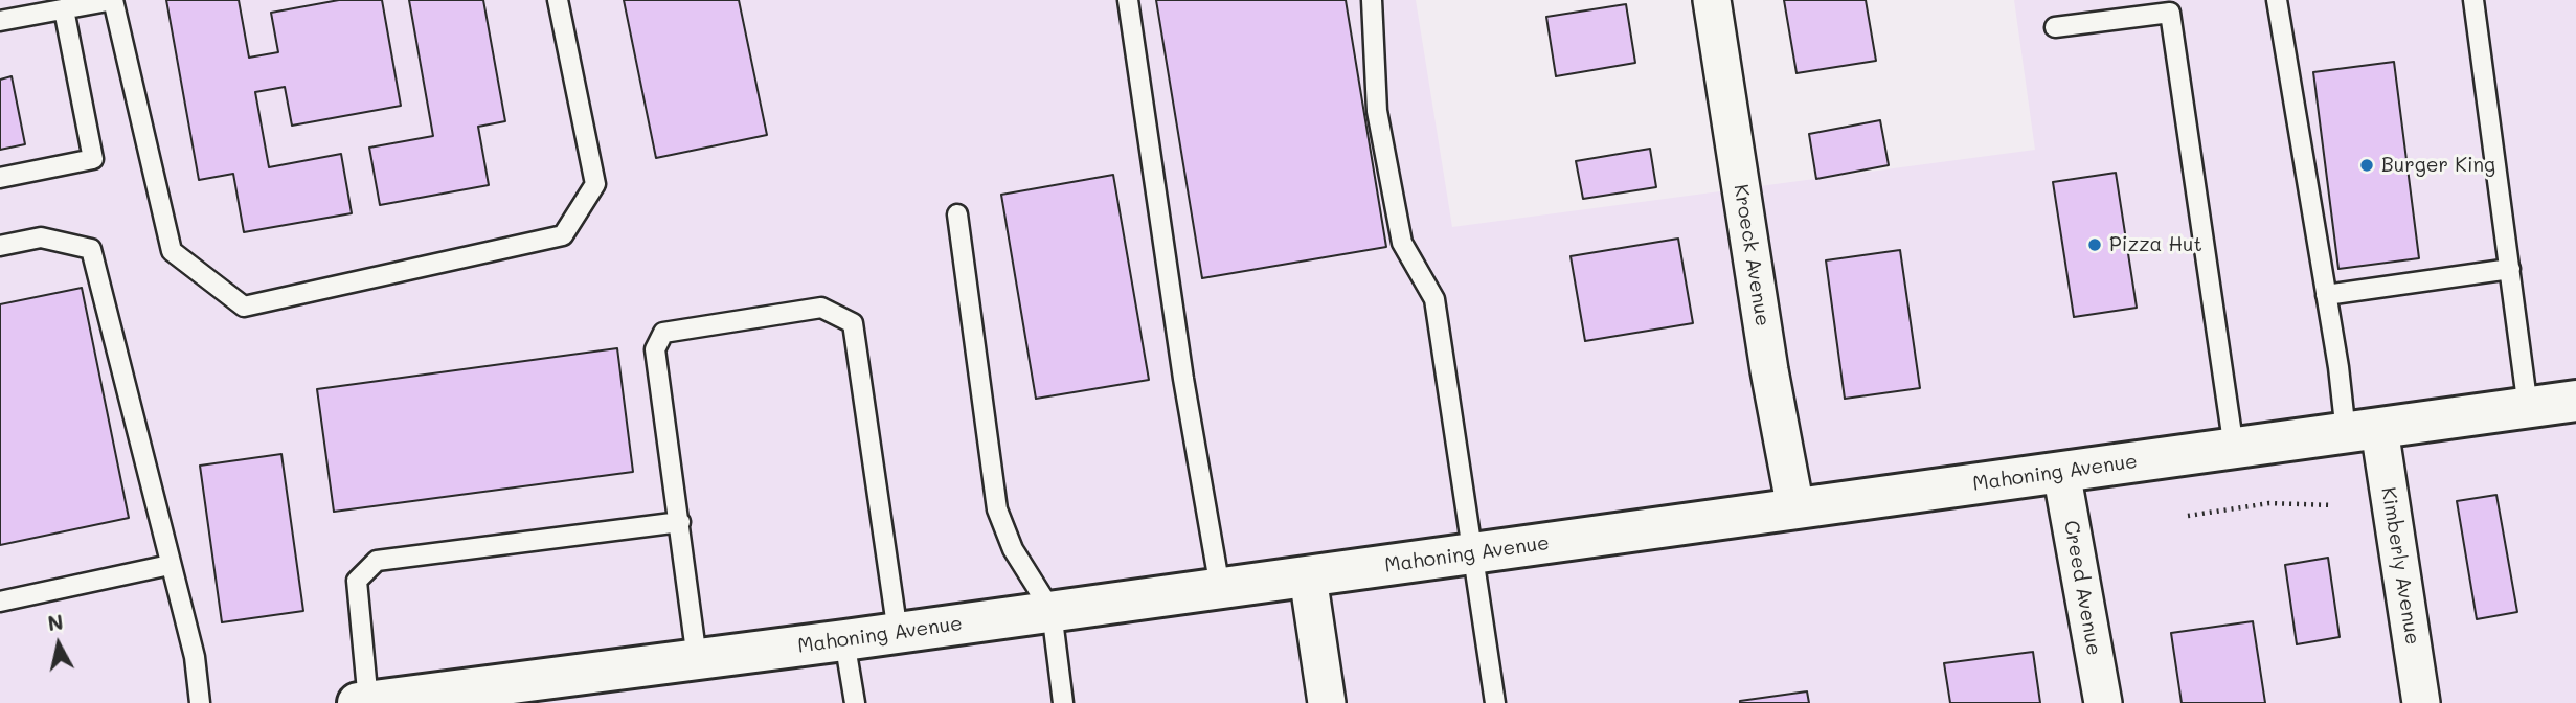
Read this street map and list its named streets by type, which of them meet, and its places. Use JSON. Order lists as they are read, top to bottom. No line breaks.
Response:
{"streets":{"main road":["Mahoning Avenue"],"street":["Kroeck Avenue","Kimberly Avenue","Creed Avenue"]},"crossings":[["Kroeck Avenue","Mahoning Avenue"],["Mahoning Avenue","Kimberly Avenue"],["Mahoning Avenue","Creed Avenue"]],"places":["Burger King","Pizza Hut"],"north":"top"}
